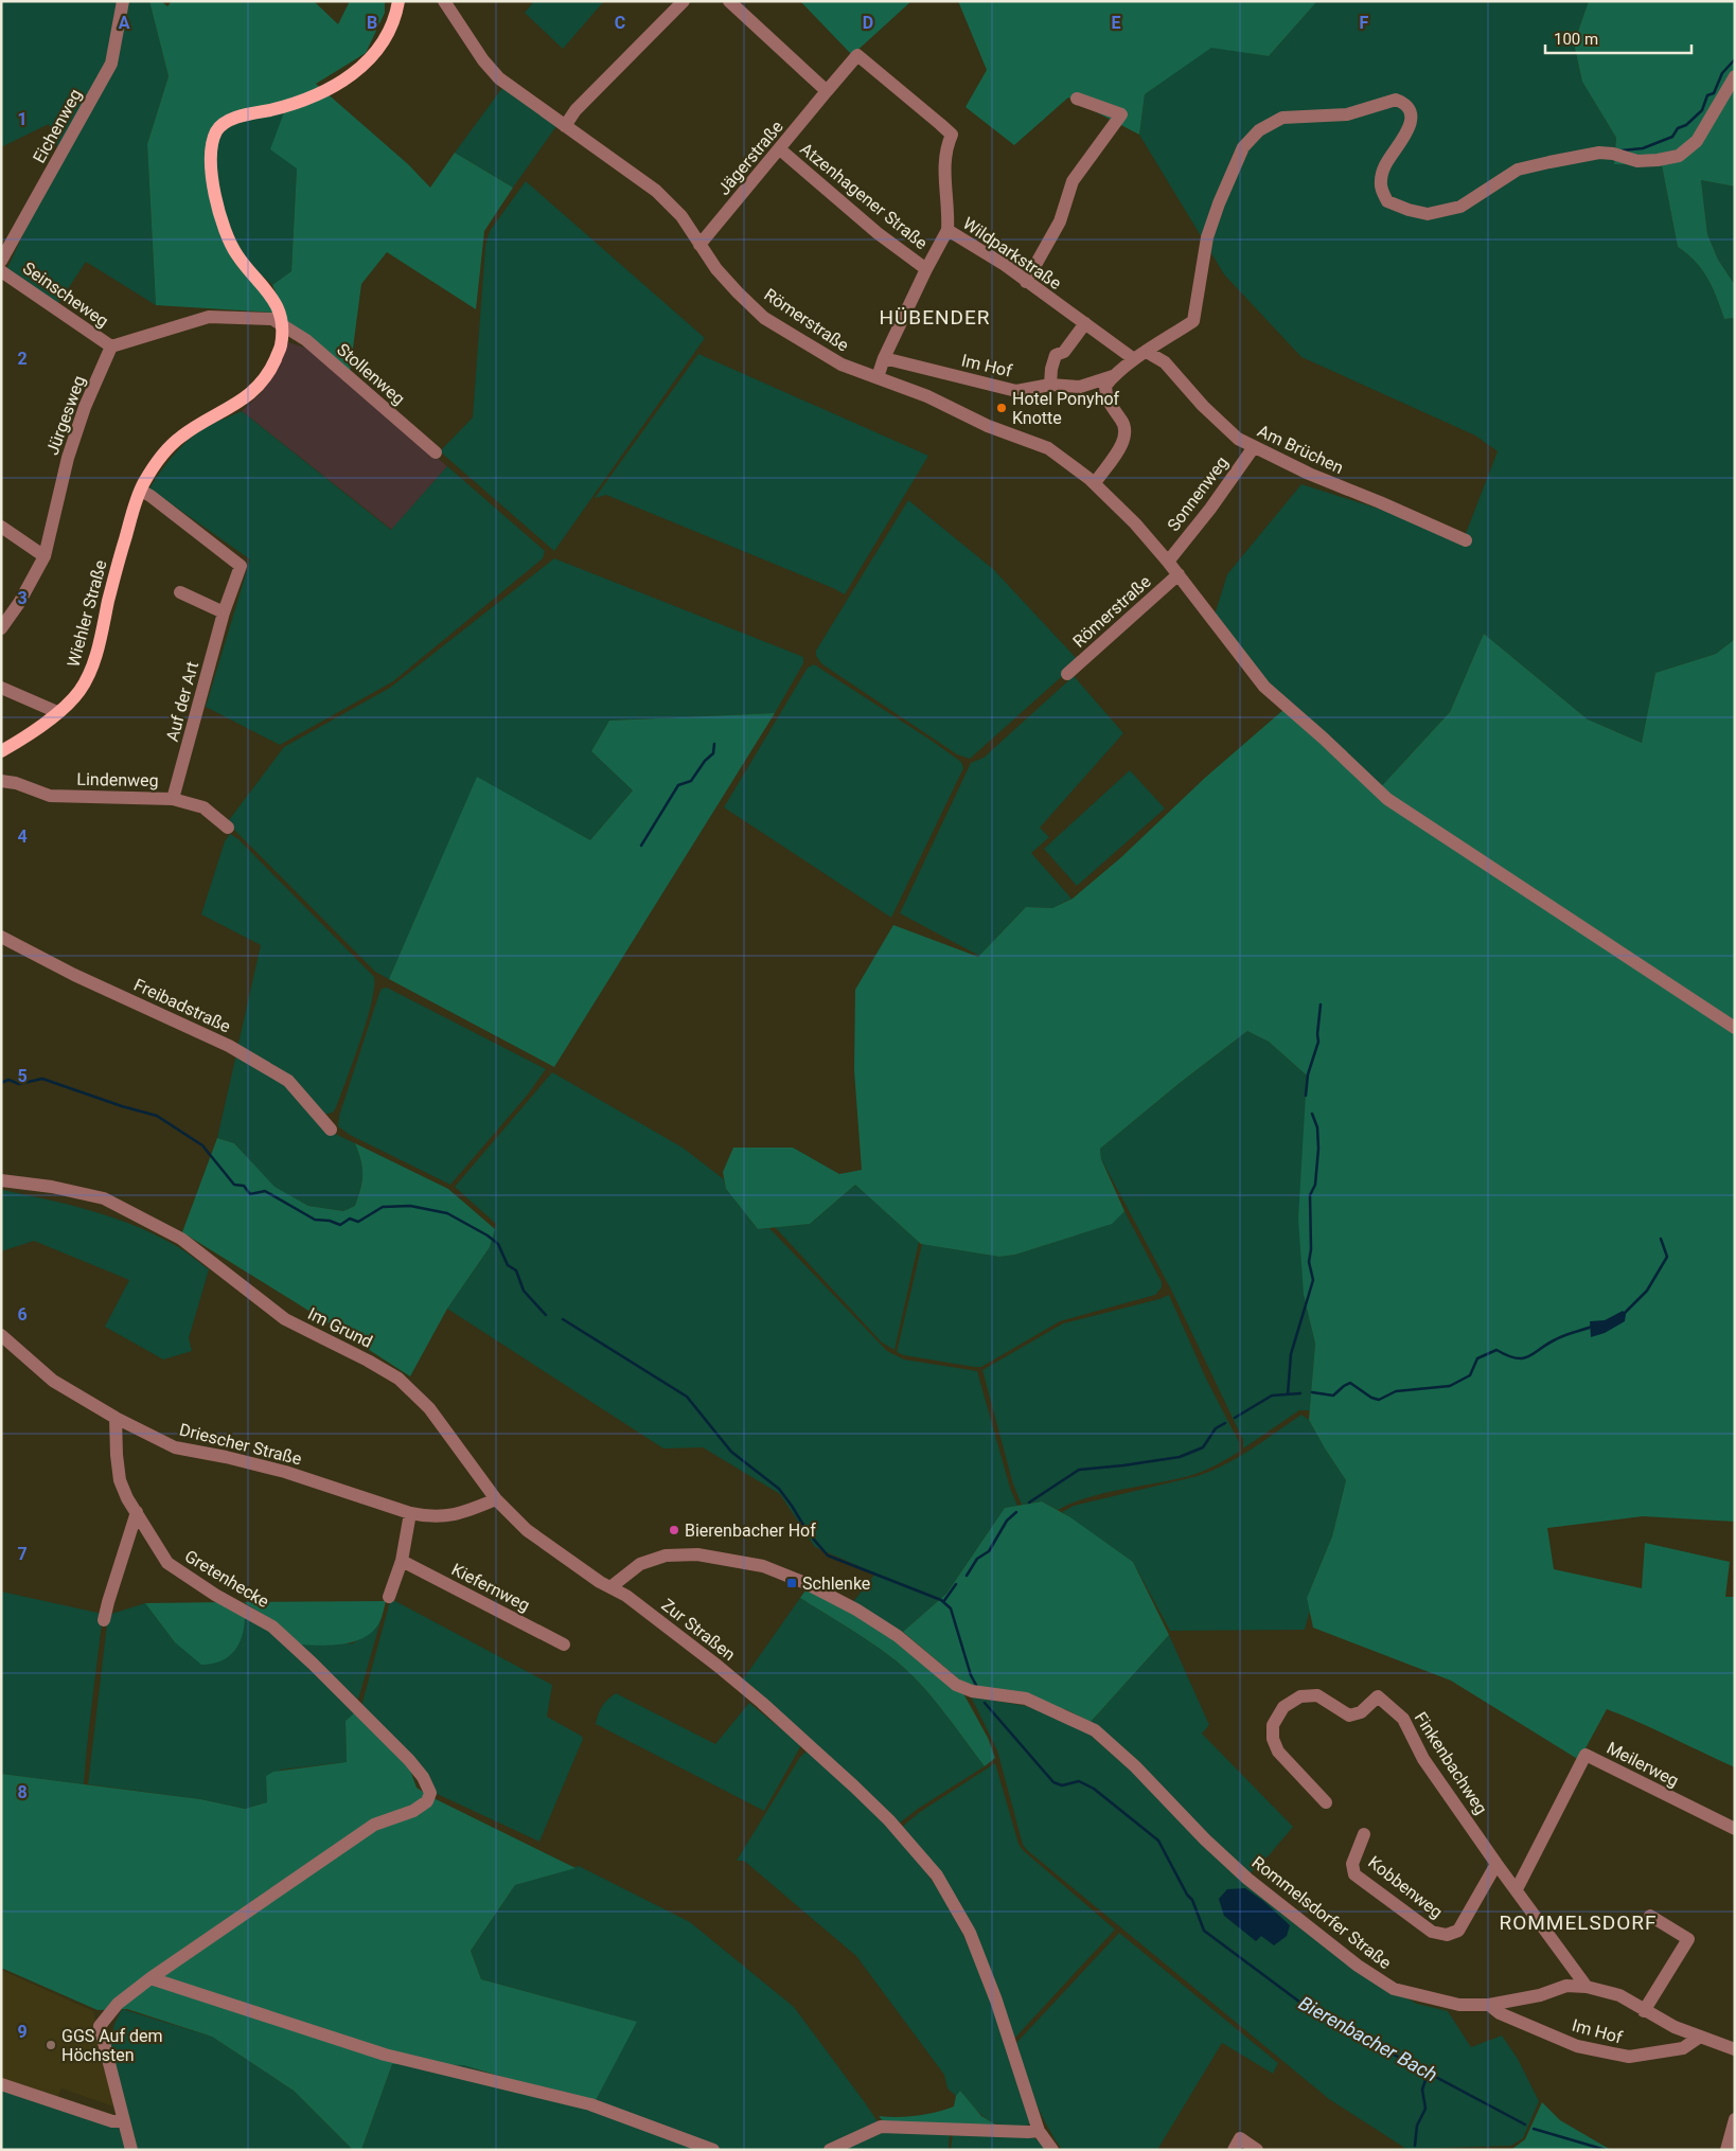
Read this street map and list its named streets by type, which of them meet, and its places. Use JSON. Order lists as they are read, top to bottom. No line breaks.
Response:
{"streets":{"main road":["Wiehler Straße"],"street":["Eichenweg","Jägerstraße","Atzenhagener Straße","Wildparkstraße","Seinscheweg","Römerstraße","Im Hof","Stollenweg","Jürgesweg","Am Brüchen","Sonnenweg","Auf der Art","Lindenweg","Freibadstraße","Im Grund","Driescher Straße","Gretenhecke","Kiefernweg","Zur Straßen","Finkenbachweg","Meilerweg","Kobbenweg","Rommelsdorfer Straße"]},"crossings":[["Jägerstraße","Atzenhagener Straße"],["Jägerstraße","Wildparkstraße"],["Jägerstraße","Römerstraße"],["Atzenhagener Straße","Wildparkstraße"],["Atzenhagener Straße","Römerstraße"],["Atzenhagener Straße","Im Hof"],["Seinscheweg","Stollenweg"],["Seinscheweg","Jürgesweg"],["Römerstraße","Sonnenweg"],["Im Hof","Rommelsdorfer Straße"],["Stollenweg","Jürgesweg"],["Stollenweg","Wiehler Straße"],["Am Brüchen","Sonnenweg"],["Wiehler Straße","Auf der Art"],["Auf der Art","Lindenweg"],["Im Grund","Driescher Straße"],["Im Grund","Zur Straßen"],["Im Grund","Rommelsdorfer Straße"],["Driescher Straße","Gretenhecke"],["Zur Straßen","Rommelsdorfer Straße"],["Finkenbachweg","Meilerweg"],["Finkenbachweg","Kobbenweg"],["Finkenbachweg","Rommelsdorfer Straße"]],"districts":["HÜBENDER","ROMMELSDORF"],"water":["Bierenbacher Bach"],"places":{"other":["Hotel Ponyhof Knotte","Bierenbacher Hof","GGS Auf dem Höchsten"],"transit":["Schlenke"]},"scale_bar":"100 m","grid":{"columns":["A","B","C","D","E","F"],"rows":["1","2","3","4","5","6","7","8","9"]}}
